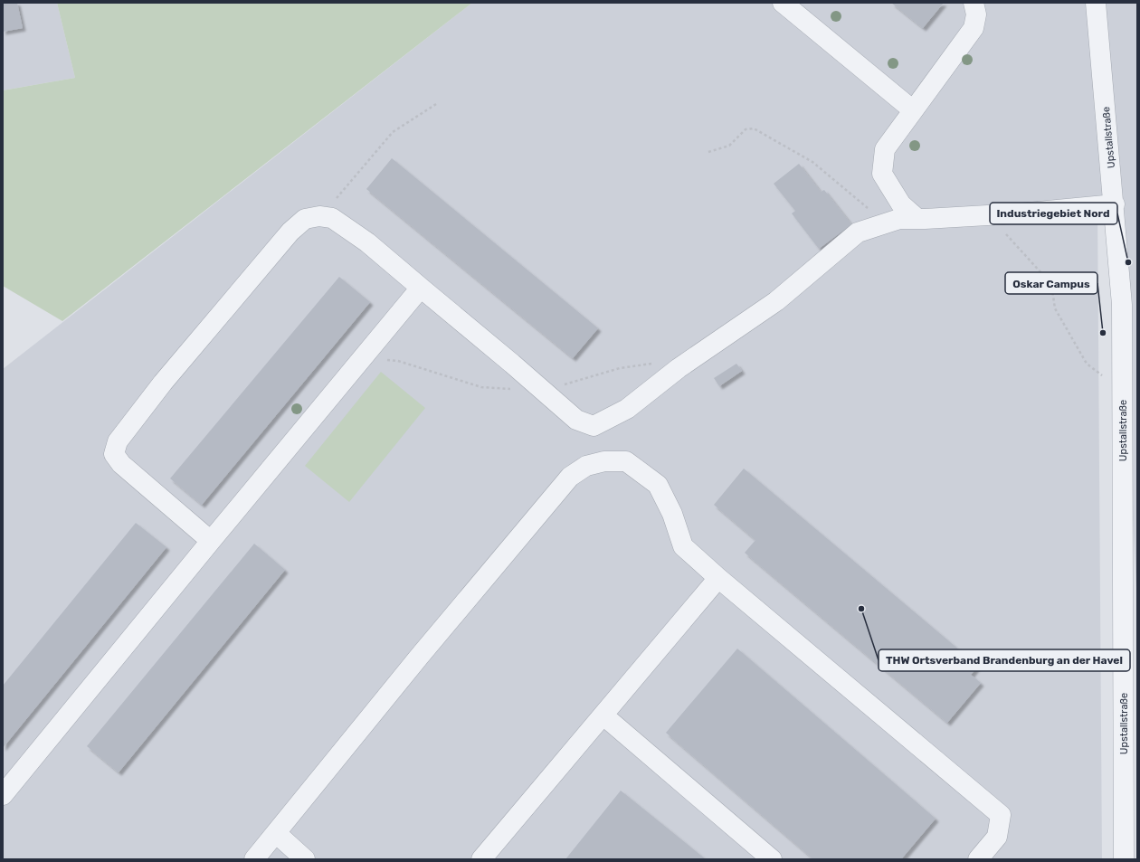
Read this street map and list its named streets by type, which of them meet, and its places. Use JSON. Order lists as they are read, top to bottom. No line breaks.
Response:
{"streets":{"street":["Upstallstraße"]},"places":["Industriegebiet Nord","Oskar Campus","THW Ortsverband Brandenburg an der Havel"]}
